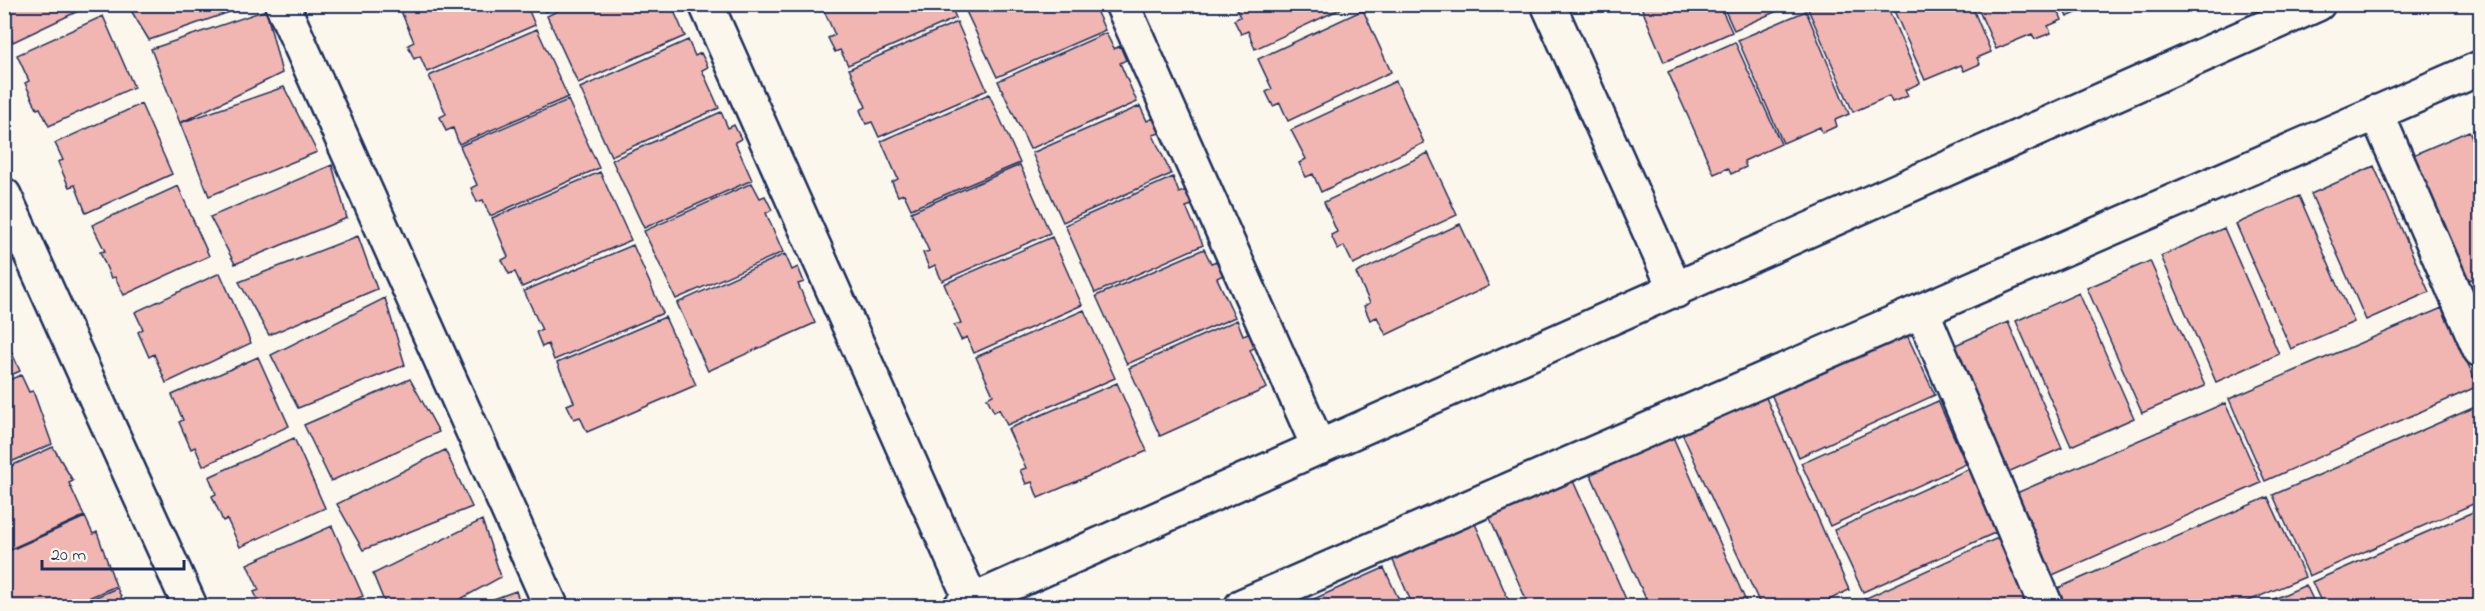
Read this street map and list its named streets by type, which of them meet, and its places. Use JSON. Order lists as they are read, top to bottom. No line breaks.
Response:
{"scale_bar":"20 m"}
